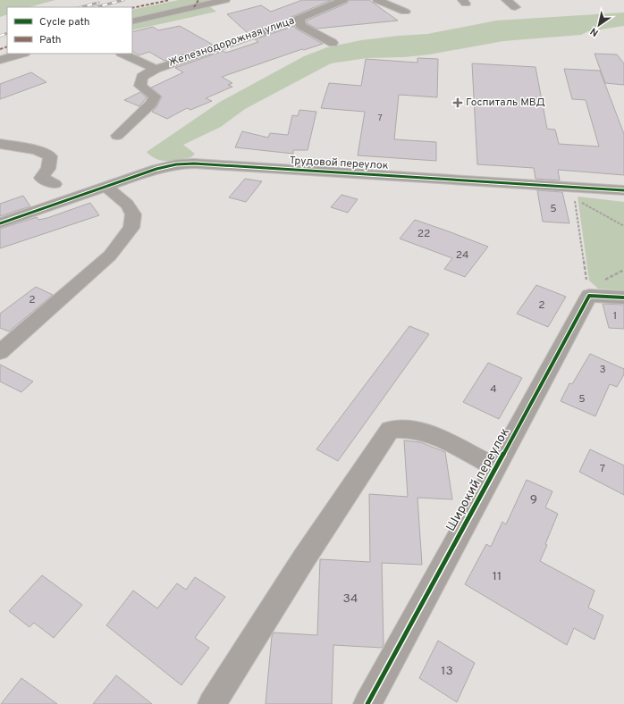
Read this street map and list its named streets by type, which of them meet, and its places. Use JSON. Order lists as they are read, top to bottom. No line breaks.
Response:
{"streets":{"street":["Железнодорожная улица","Трудовой переулок","Широкий переулок"]},"places":{"health":["Госпиталь МВД"]},"house_numbers":["7","5","22","24","2","2","1","3","4","5","7","9","11","34","13"],"legend":["Cycle path","Path"],"north":"bottom left"}
